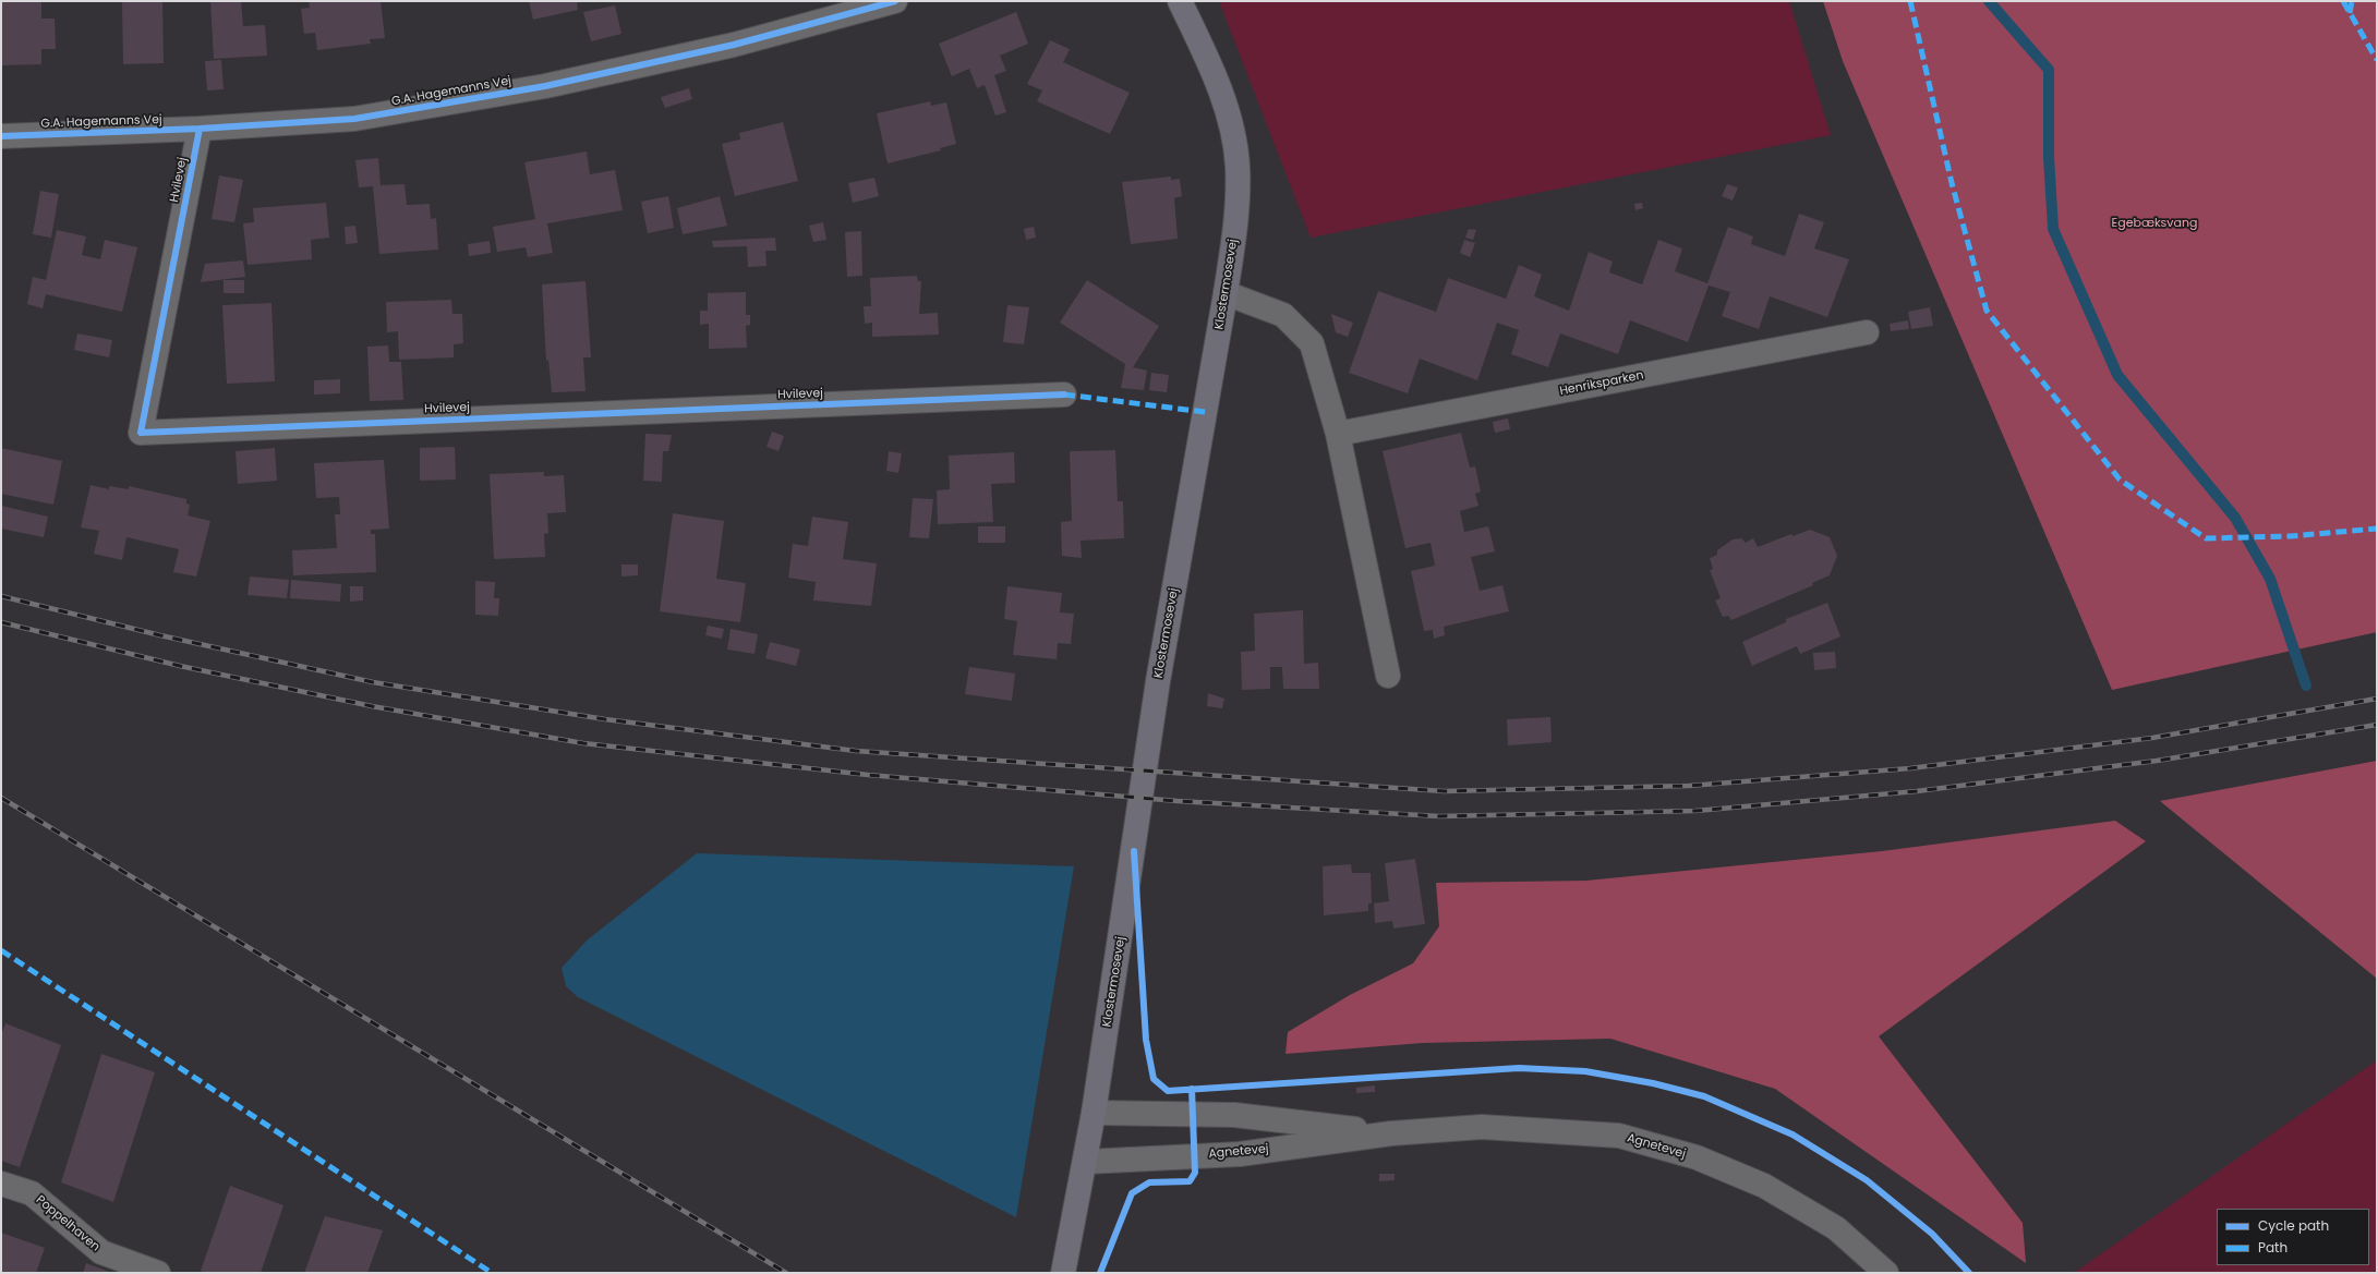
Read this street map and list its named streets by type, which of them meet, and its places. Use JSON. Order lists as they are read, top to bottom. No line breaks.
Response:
{"streets":{"main road":["Klostermosevej"],"street":["G.A. Hagemanns Vej","Hvilevej","Henriksparken","Agnetevej","Poppelhaven"]},"crossings":[["G.A. Hagemanns Vej","Hvilevej"],["Klostermosevej","Agnetevej"]],"parks":["Egebæksvang"],"legend":["Cycle path","Path"]}
